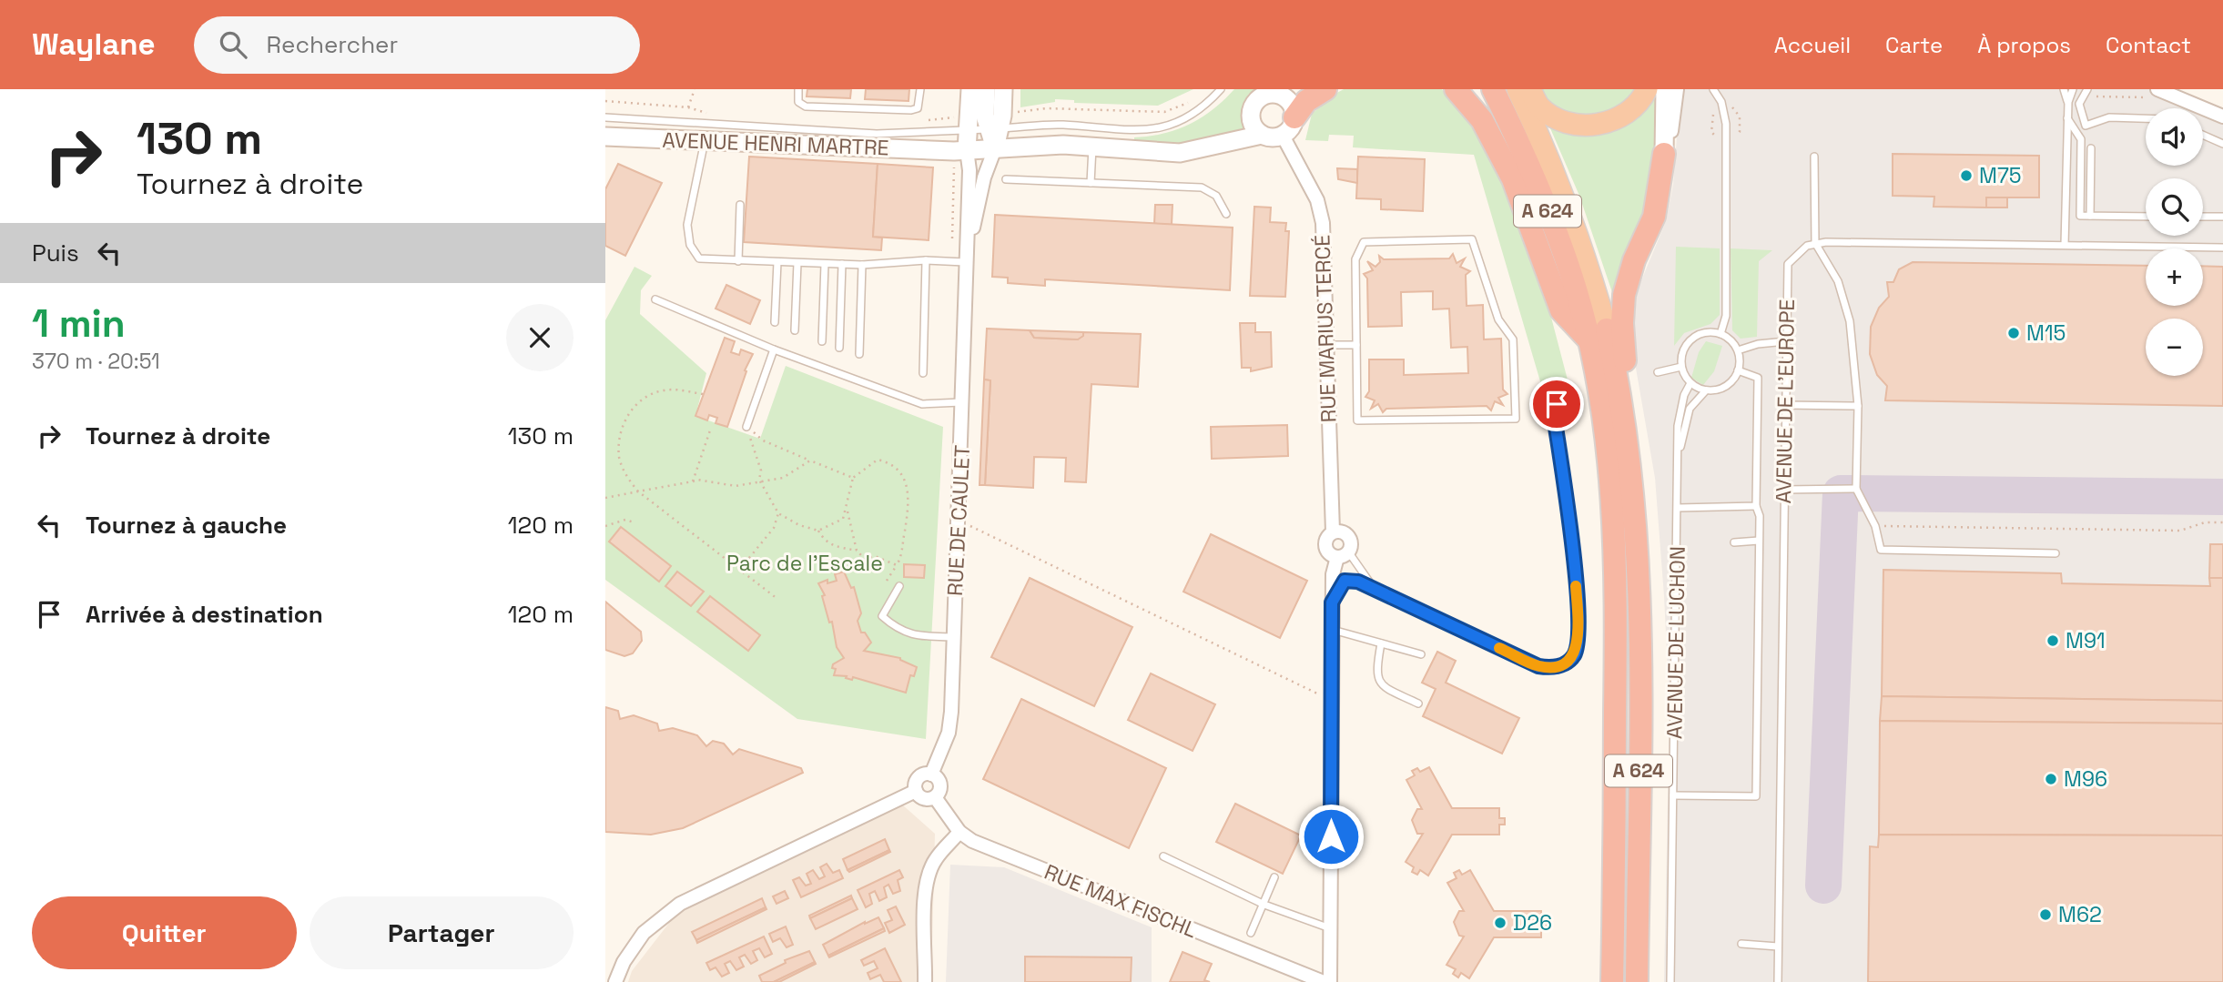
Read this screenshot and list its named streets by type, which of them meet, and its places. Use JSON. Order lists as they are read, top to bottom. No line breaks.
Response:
{"streets":{"highway":["A 624"],"main road":["AVENUE HENRI MARTRE","RUE DE CAULET"],"street":["RUE MARIUS TERCÉ","RUE MAX FISCHL"],"lane":["AVENUE DE L'EUROPE","AVENUE DE LUCHON"]},"crossings":[["AVENUE HENRI MARTRE","RUE DE CAULET"],["RUE DE CAULET","RUE MAX FISCHL"]],"parks":["Parc de l’Escale"],"places":["M75","M15","M91","M96","M62","D26"],"page":{"header":"Waylane","search":"Rechercher","nav":["Accueil","Carte","À propos","Contact"],"turn":["130 m","Tournez à droite"],"map_buttons":["+","−"],"then":"Puis","heading":["1 min","370 m · 20:51"],"list":[{"name":"Tournez à droite","value":"130 m"},{"name":"Tournez à gauche","value":"120 m"},{"name":"Arrivée à destination","value":"120 m"}],"buttons":["Quitter","Partager"]}}
